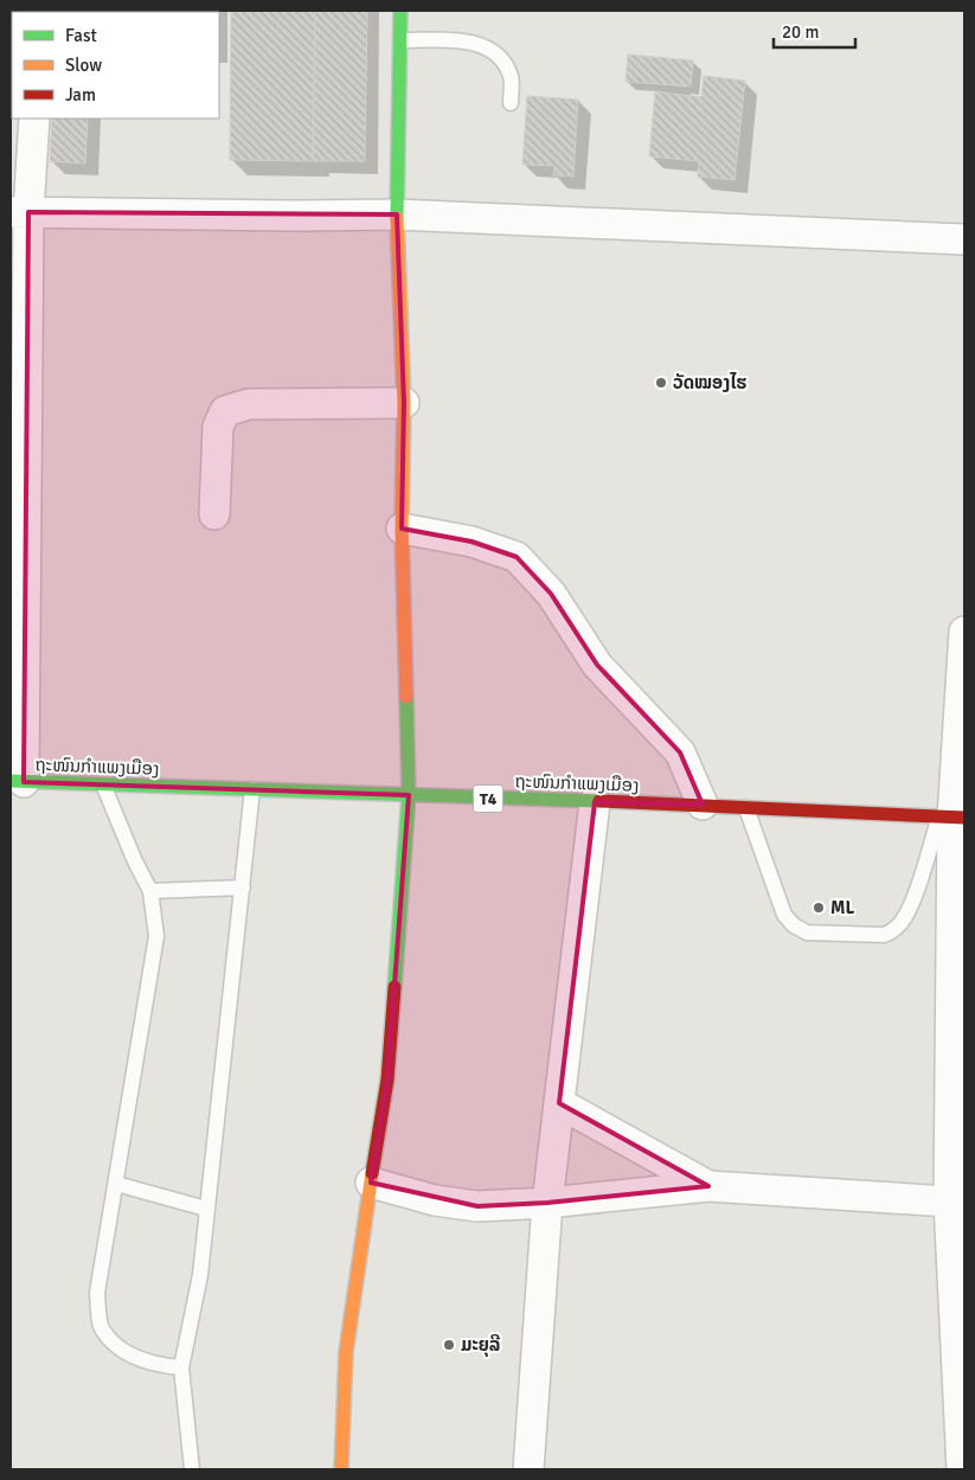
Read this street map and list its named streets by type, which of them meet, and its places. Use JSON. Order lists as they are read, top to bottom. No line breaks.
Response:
{"streets":{"street":["ຖະໜົນກຳແພງເມືອງ","T4"]},"places":["ວັດໝອງໄຮ","ML","ມະຍຸລີ"],"legend":["Fast","Slow","Jam"],"scale_bar":"20 m"}
